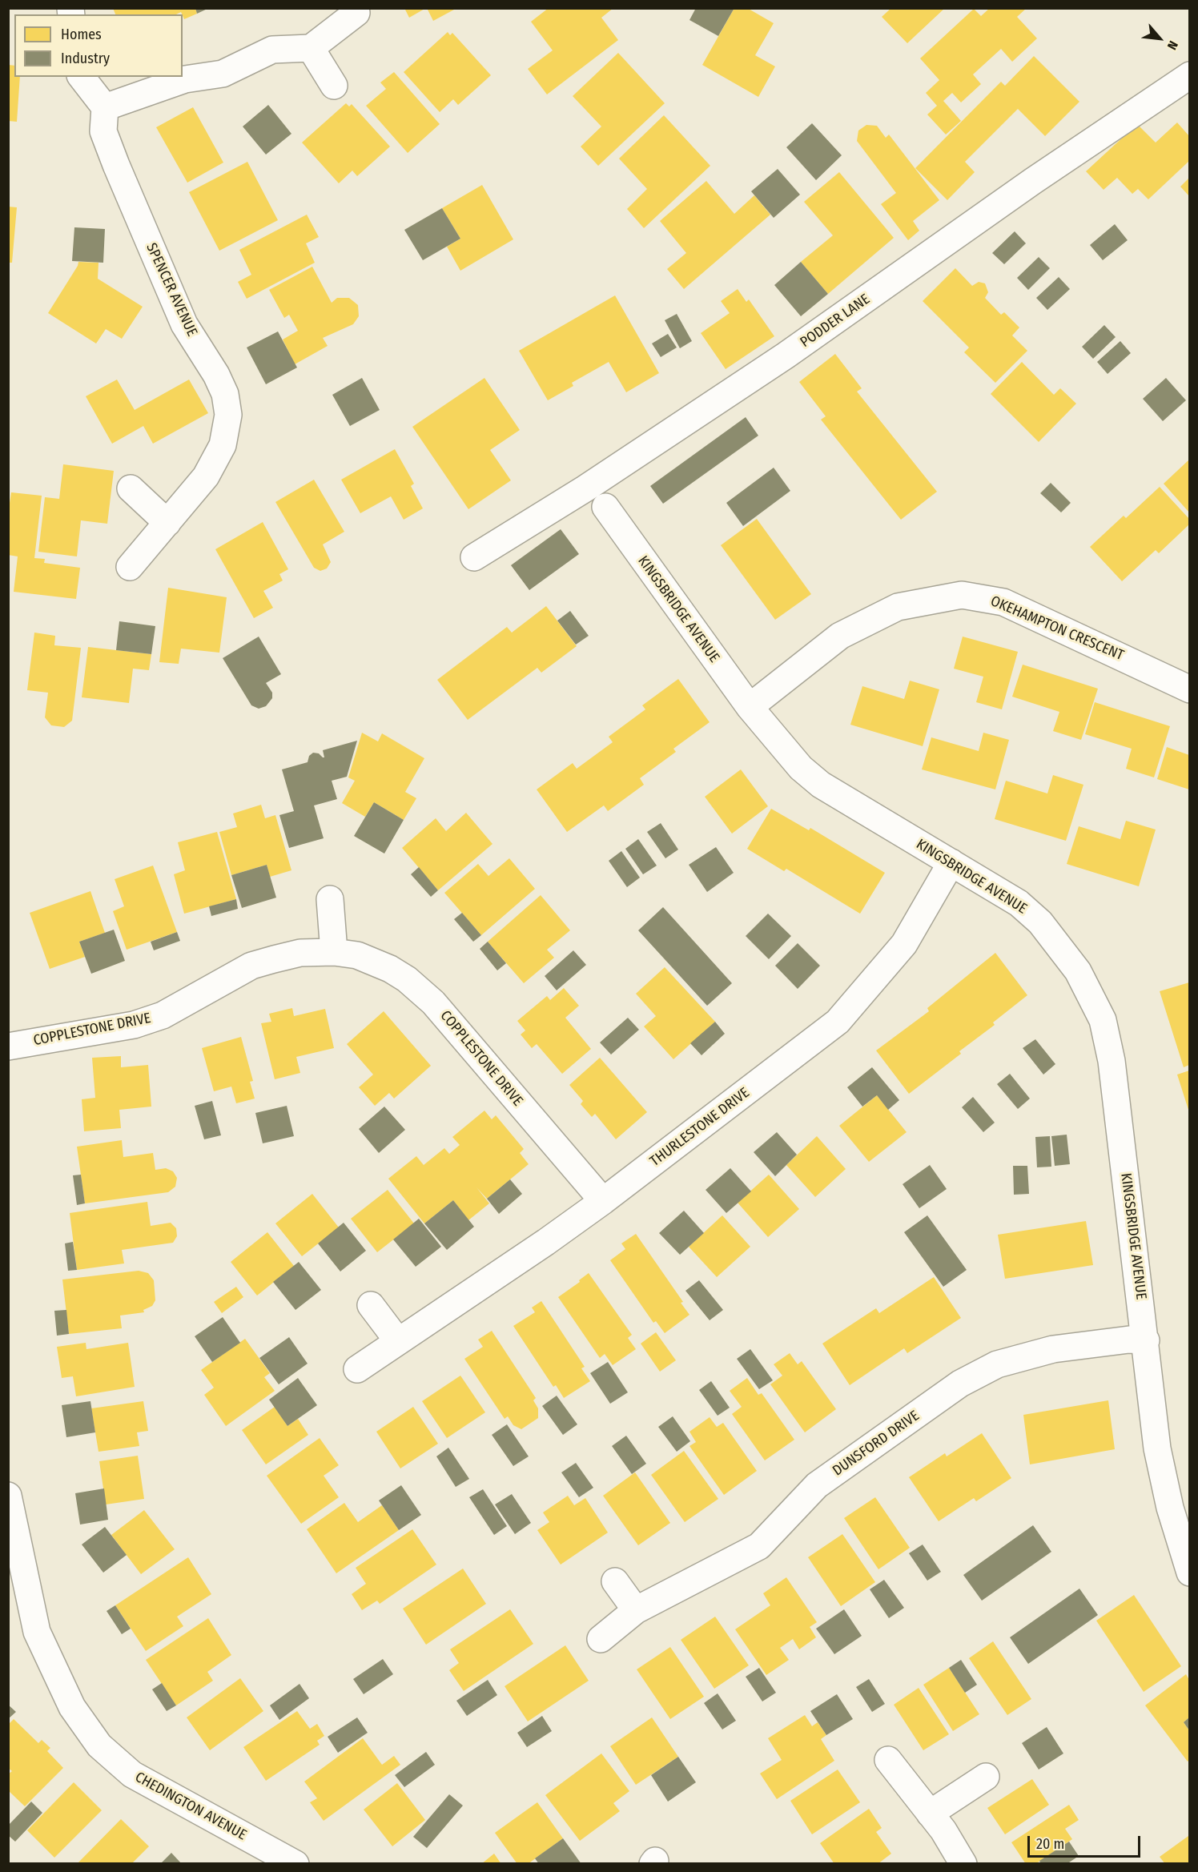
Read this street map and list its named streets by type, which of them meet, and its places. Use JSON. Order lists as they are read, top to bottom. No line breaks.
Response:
{"streets":{"street":["SPENCER AVENUE","PODDER LANE","KINGSBRIDGE AVENUE","OKEHAMPTON CRESCENT","COPPLESTONE DRIVE","THURLESTONE DRIVE","DUNSFORD DRIVE","CHEDINGTON AVENUE"]},"crossings":[["KINGSBRIDGE AVENUE","OKEHAMPTON CRESCENT"],["KINGSBRIDGE AVENUE","THURLESTONE DRIVE"],["KINGSBRIDGE AVENUE","DUNSFORD DRIVE"],["COPPLESTONE DRIVE","THURLESTONE DRIVE"]],"legend":["Homes","Industry"],"scale_bar":"20 m","north":"bottom right"}
